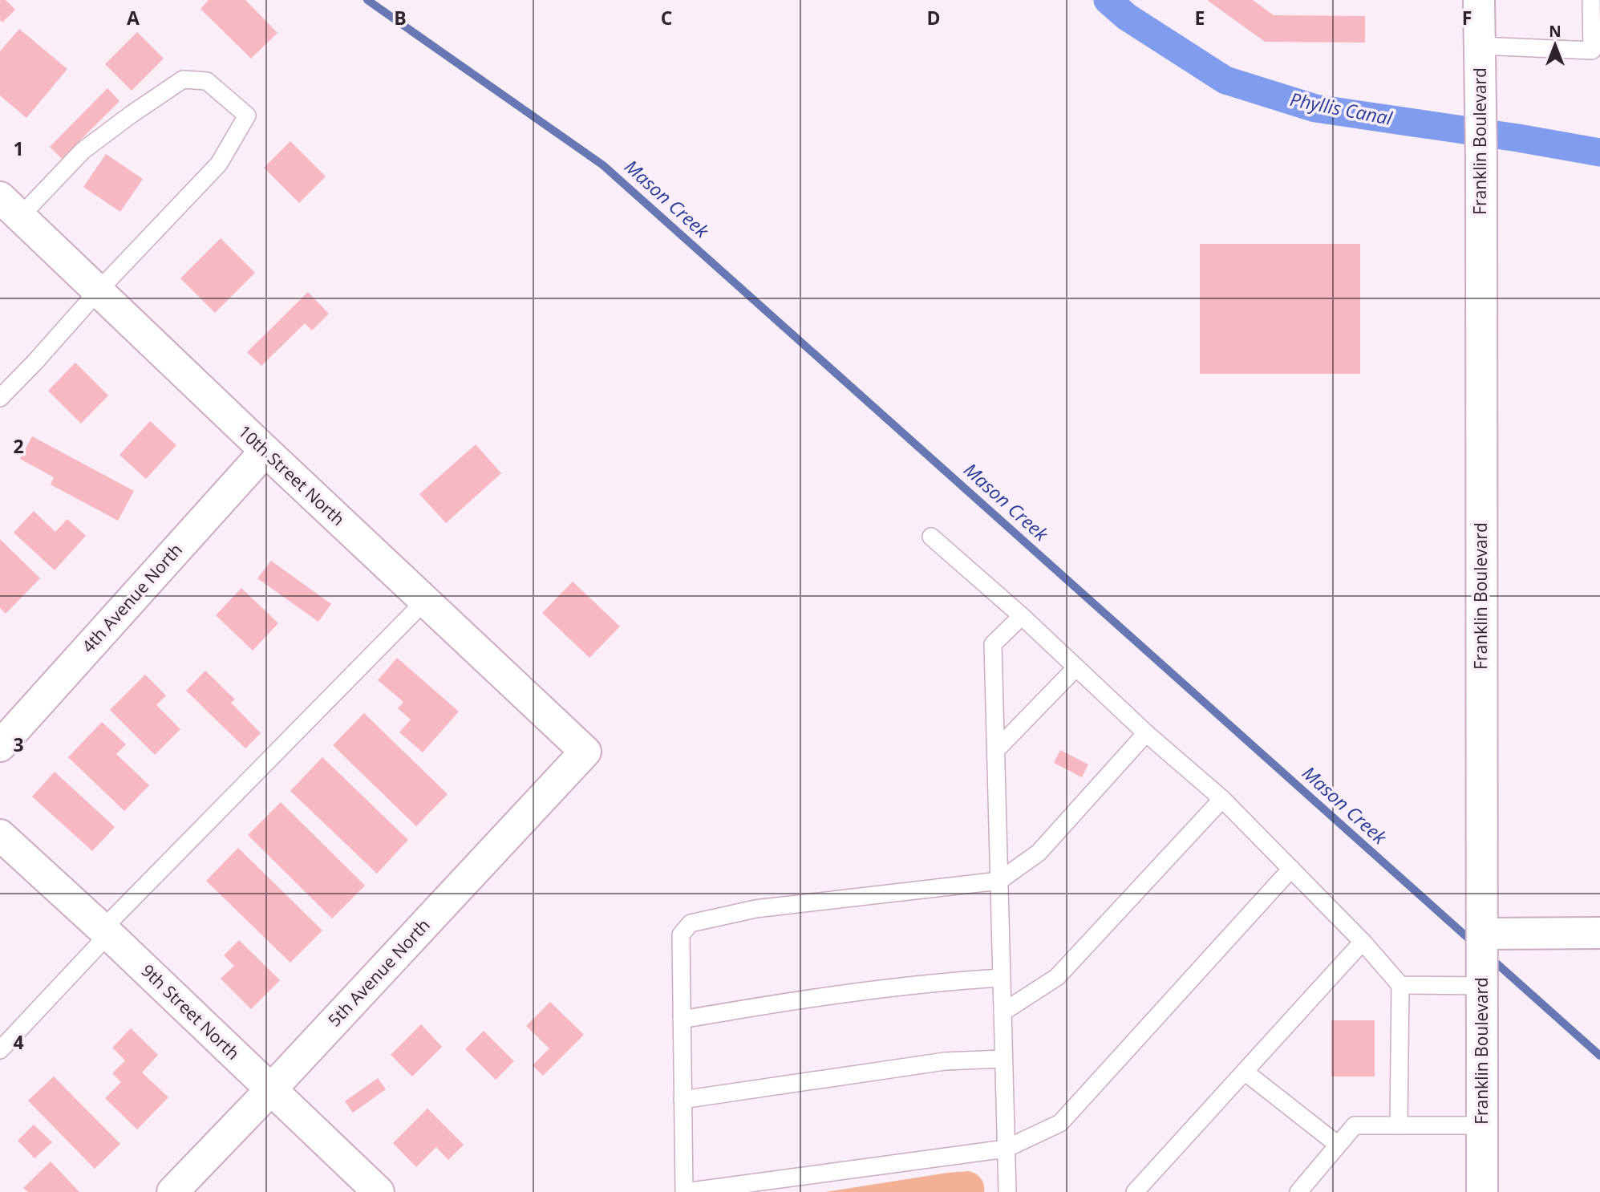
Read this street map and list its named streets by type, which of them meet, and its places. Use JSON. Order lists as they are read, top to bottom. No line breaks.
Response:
{"streets":{"street":["Franklin Boulevard","10th Street North","4th Avenue North","5th Avenue North","9th Street North"]},"crossings":[["10th Street North","4th Avenue North"],["10th Street North","5th Avenue North"],["5th Avenue North","9th Street North"]],"water":["Phyllis Canal","Mason Creek"],"north":"top","grid":{"columns":["A","B","C","D","E","F"],"rows":["1","2","3","4"]}}
